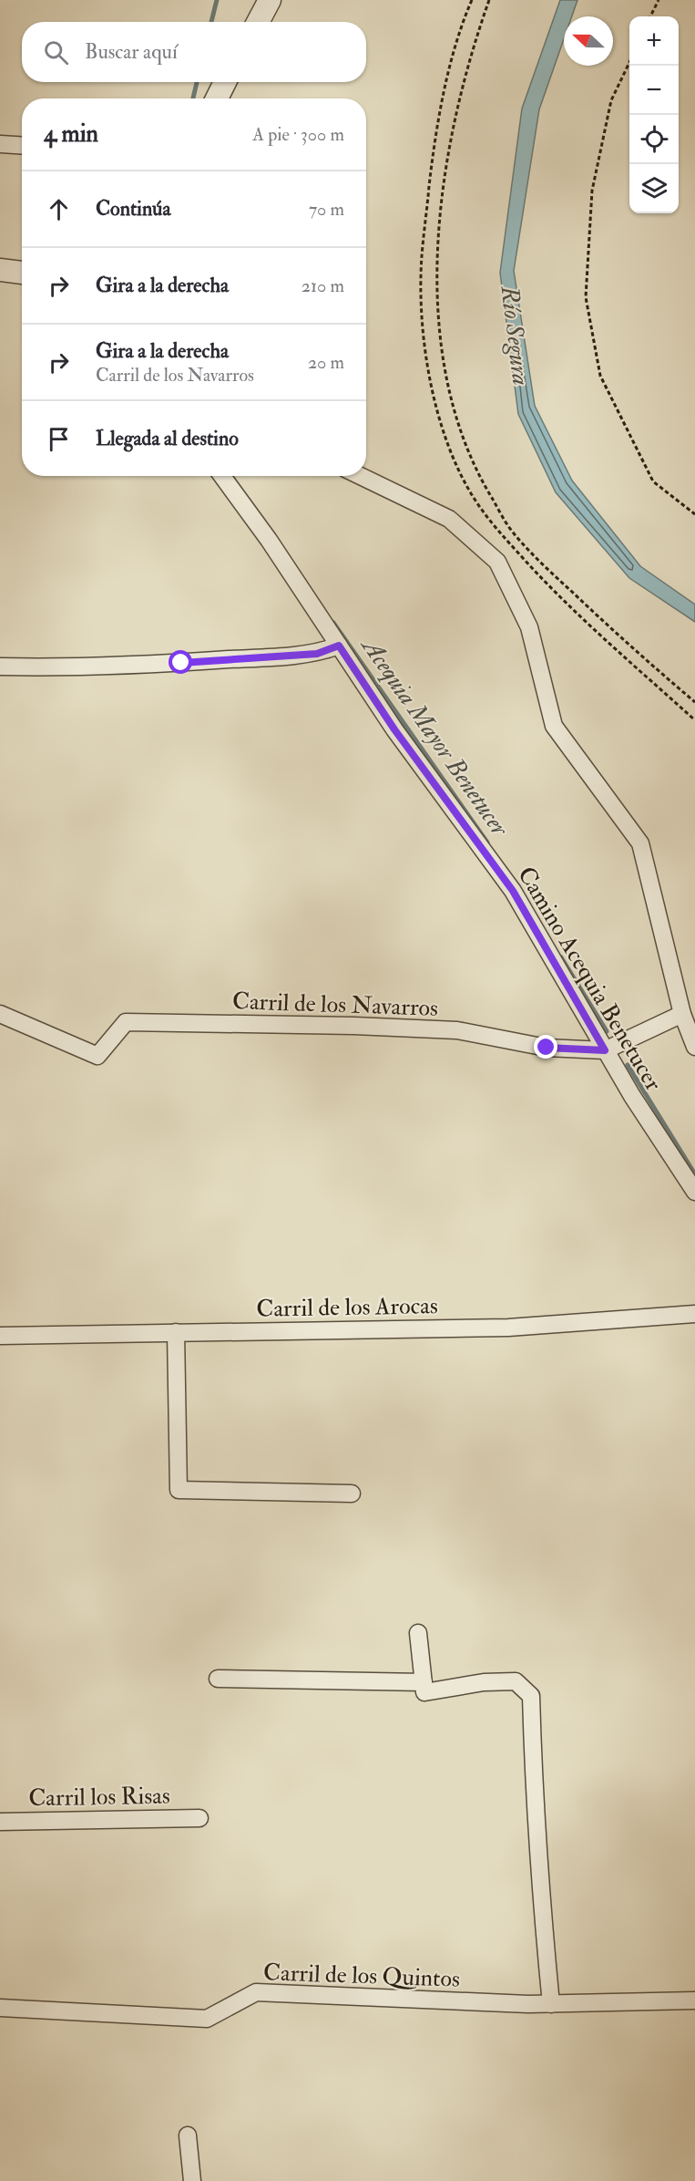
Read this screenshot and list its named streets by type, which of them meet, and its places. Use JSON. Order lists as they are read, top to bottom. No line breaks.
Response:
{"streets":{"street":["Camino Acequia Benetucer","Carril de los Navarros","Carril de los Arocas","Carril los Risas","Carril de los Quintos"]},"crossings":[["Camino Acequia Benetucer","Carril de los Navarros"]],"water":["Río Segura","Acequia Mayor Benetucer"],"north":"left","page":{"map_buttons":["+","−"],"search":"Buscar aquí","heading":["4 min","A pie · 300 m"],"list":[["Continúa","70 m"],["Gira a la derecha","210 m"],["Gira a la derecha","Carril de los Navarros","20 m"],"Llegada al destino"]}}
